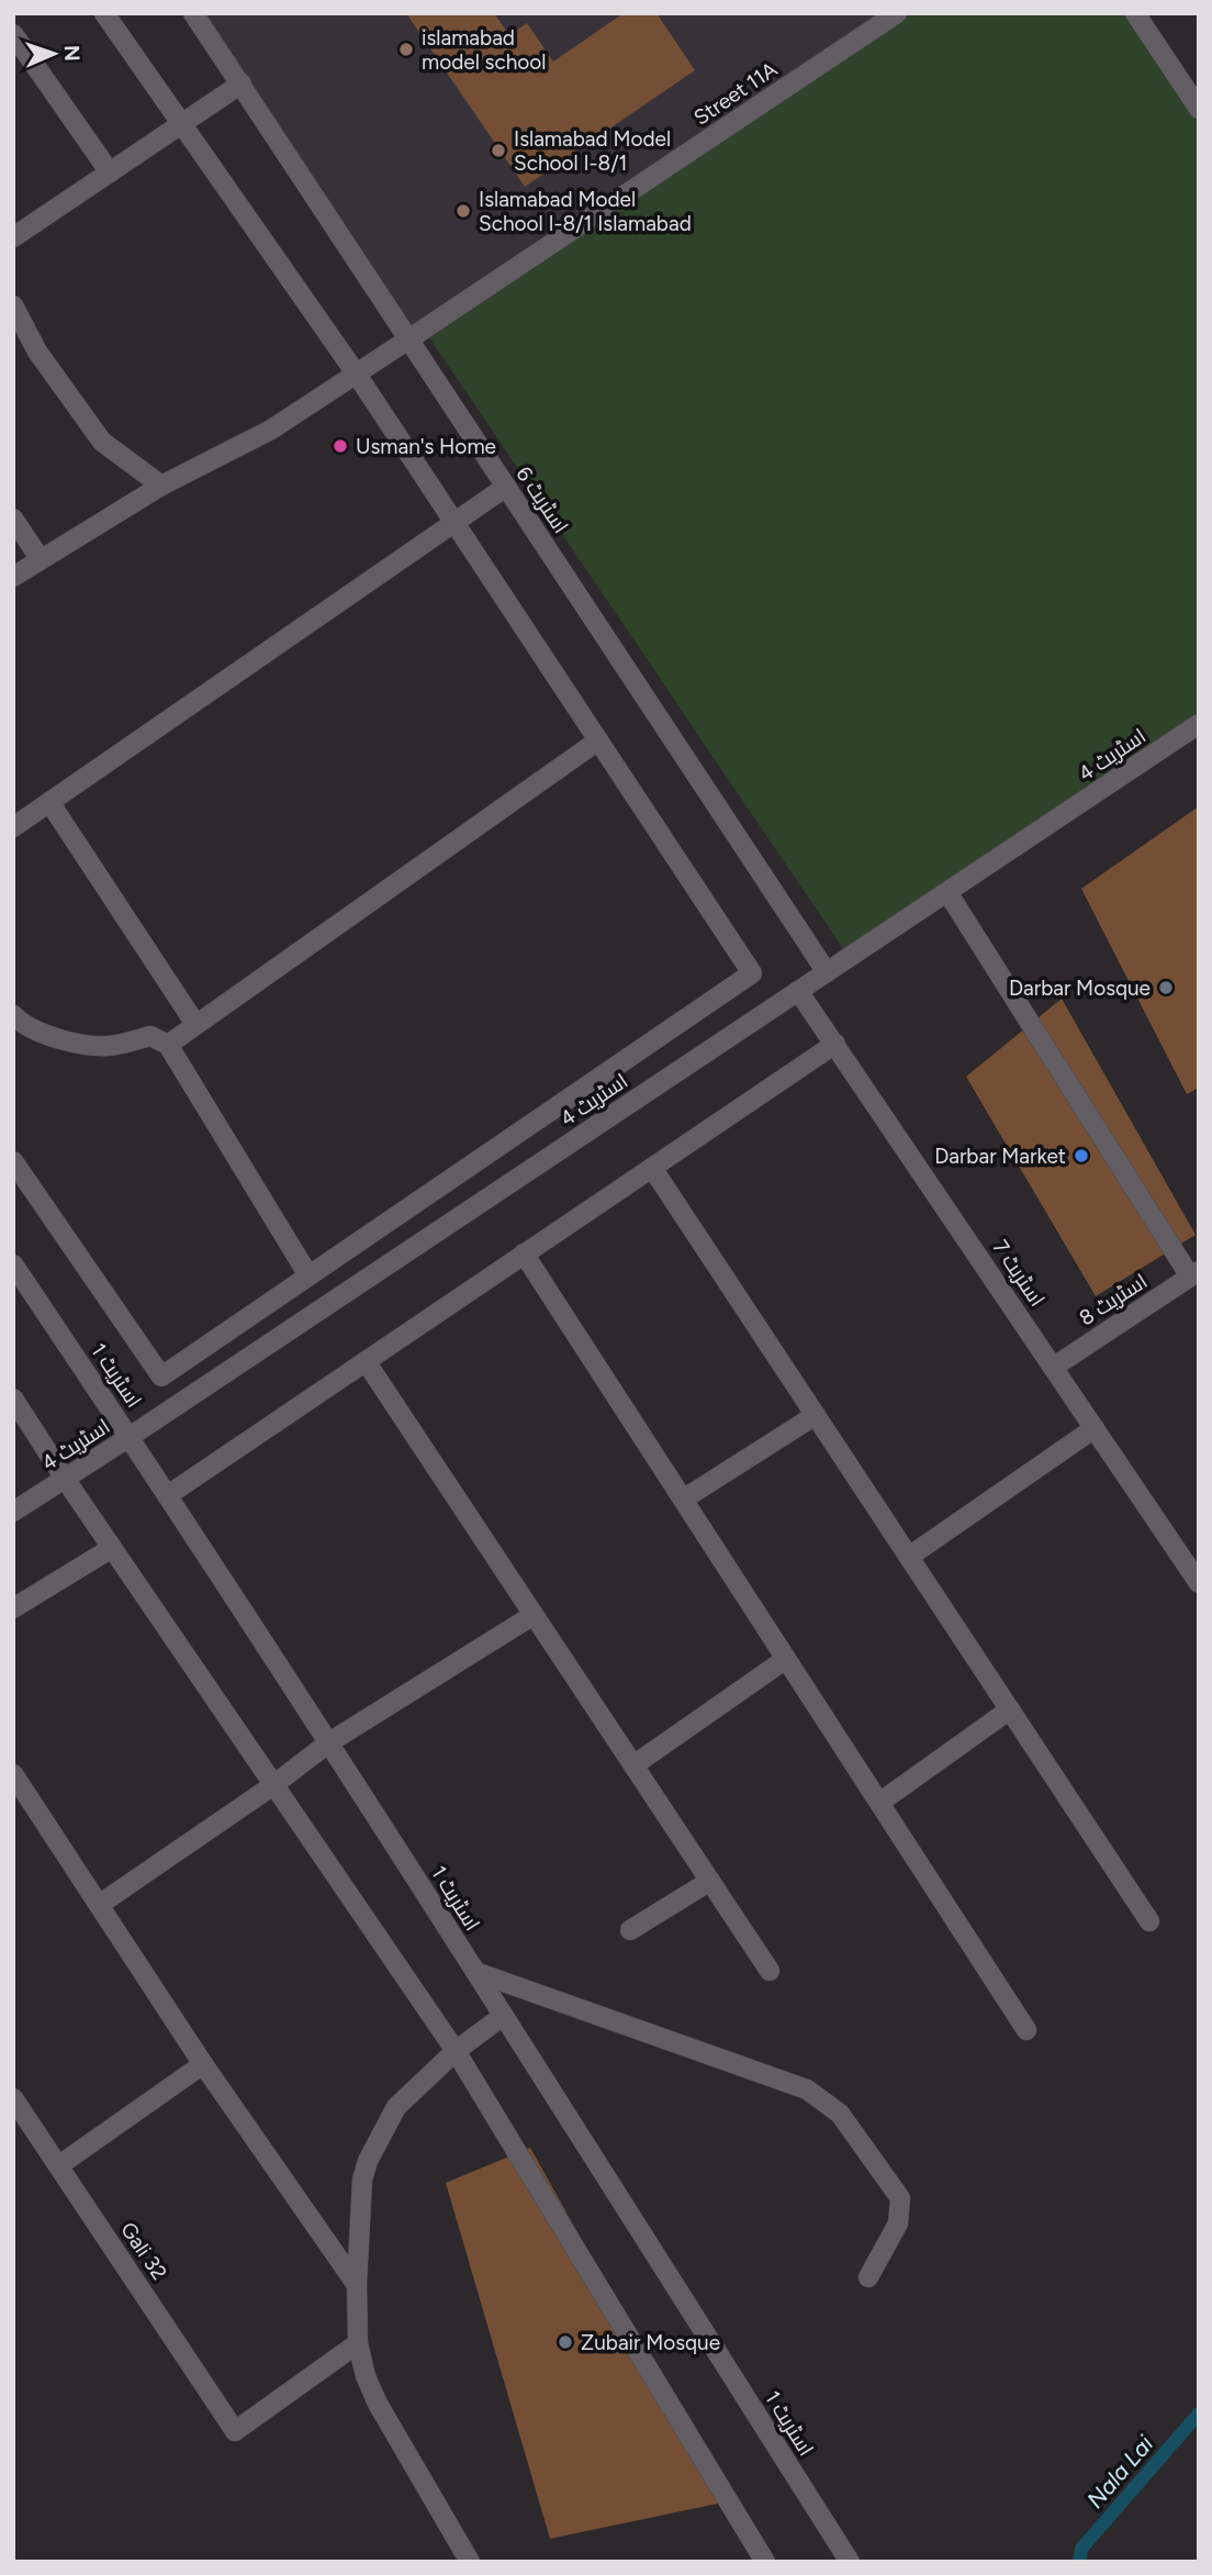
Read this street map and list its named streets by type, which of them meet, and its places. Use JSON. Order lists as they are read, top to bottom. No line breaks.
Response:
{"streets":{"street":["Street 11A","اسٹریٹ 6","اسٹریٹ 4","اسٹریٹ 7","اسٹریٹ 8","اسٹریٹ 1","Gali 32"]},"crossings":[["Street 11A","اسٹریٹ 6"],["اسٹریٹ 6","اسٹریٹ 4"],["اسٹریٹ 4","اسٹریٹ 7"],["اسٹریٹ 4","اسٹریٹ 1"],["اسٹریٹ 7","اسٹریٹ 8"]],"water":["Nala Lai"],"places":["islamabad model school","Islamabad Model School I-8/1","Islamabad Model School I-8/1 Islamabad","Usman's Home","Darbar Mosque","Darbar Market","Zubair Mosque"],"north":"right"}
